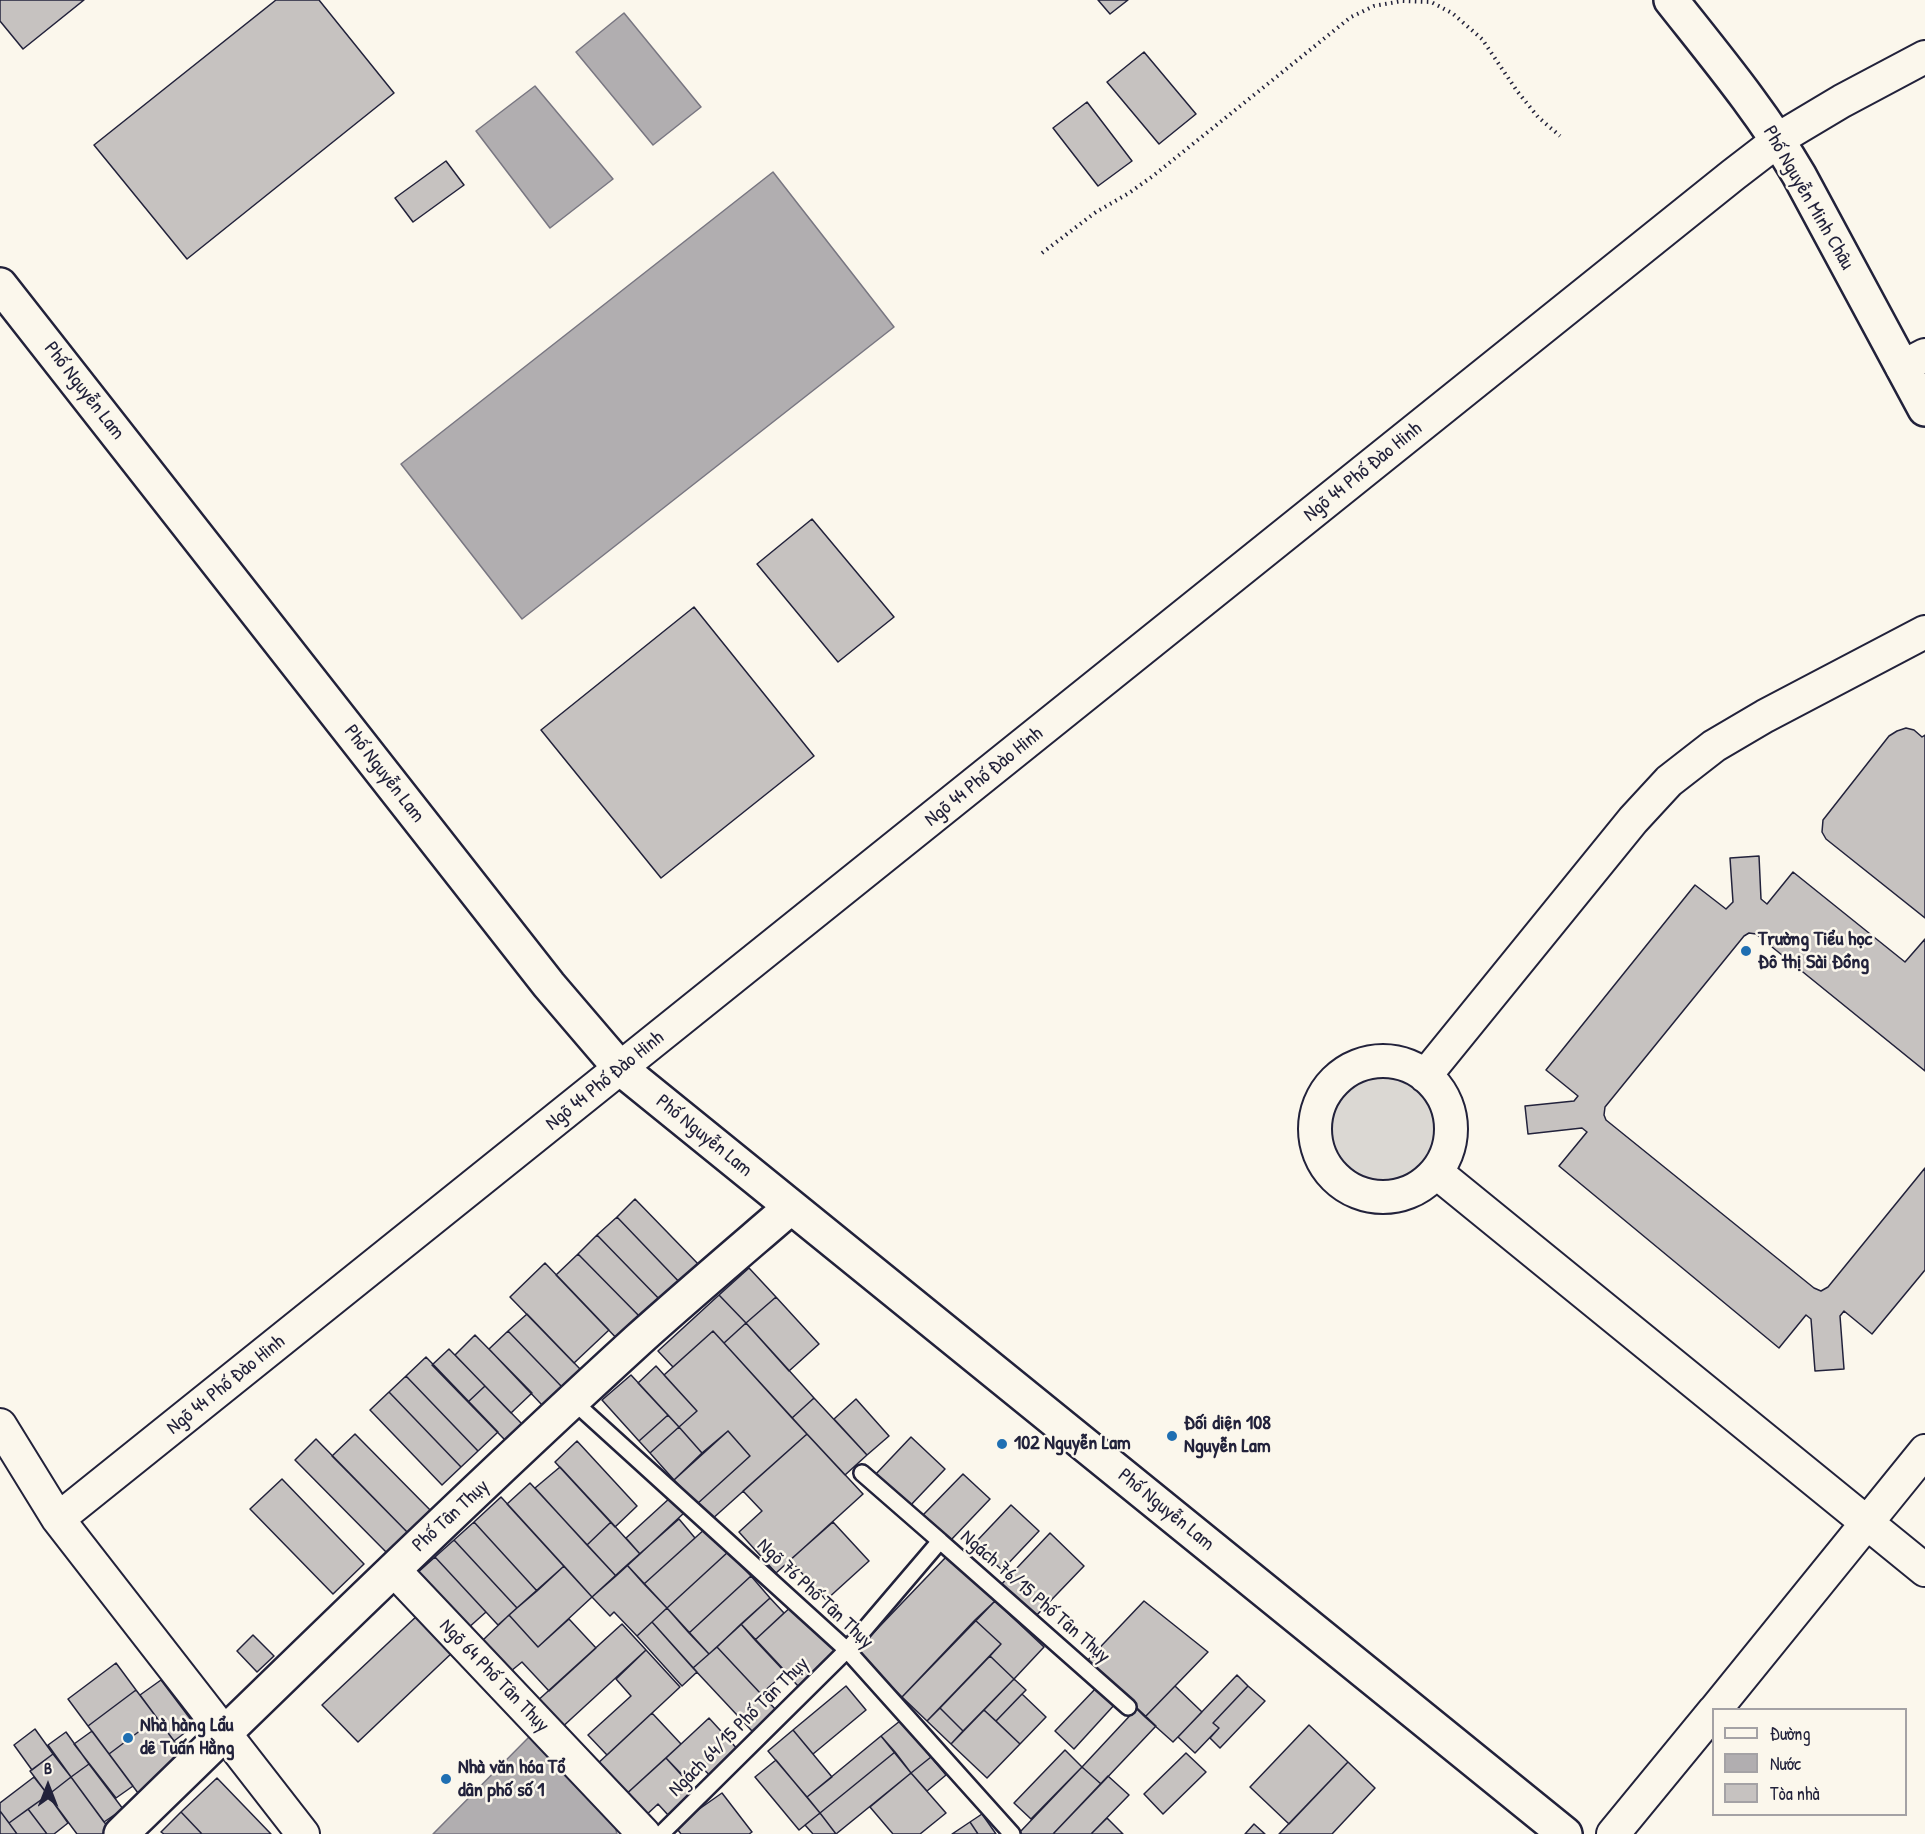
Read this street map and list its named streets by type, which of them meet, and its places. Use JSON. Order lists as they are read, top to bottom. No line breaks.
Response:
{"streets":{"street":["Phố Nguyễn Minh Châu","Phố Nguyễn Lam","Ngõ 44 Phố Đào Hinh","Phố Tân Thụy","Ngõ 64 Phố Tân Thụy"],"lane":["Ngõ 76 Phố Tân Thụy","Ngách 76/15 Phố Tân Thụy","Ngách 64/15 Phố Tân Thụy"]},"crossings":[["Phố Nguyễn Minh Châu","Ngõ 44 Phố Đào Hinh"],["Phố Nguyễn Lam","Ngõ 44 Phố Đào Hinh"],["Phố Nguyễn Lam","Phố Tân Thụy"],["Phố Tân Thụy","Ngõ 76 Phố Tân Thụy"],["Phố Tân Thụy","Ngõ 64 Phố Tân Thụy"],["Ngõ 76 Phố Tân Thụy","Ngách 76/15 Phố Tân Thụy"],["Ngõ 76 Phố Tân Thụy","Ngách 64/15 Phố Tân Thụy"],["Ngách 76/15 Phố Tân Thụy","Ngách 64/15 Phố Tân Thụy"]],"places":["Trường Tiểu học Đô thị Sài Đồng","Đối diện 108 Nguyễn Lam","102 Nguyễn Lam","Nhà hàng Lẩu dê Tuấn Hằng","Nhà văn hóa Tổ dân phố số 1"],"legend":["Đường","Nước","Tòa nhà"],"north":"top"}
